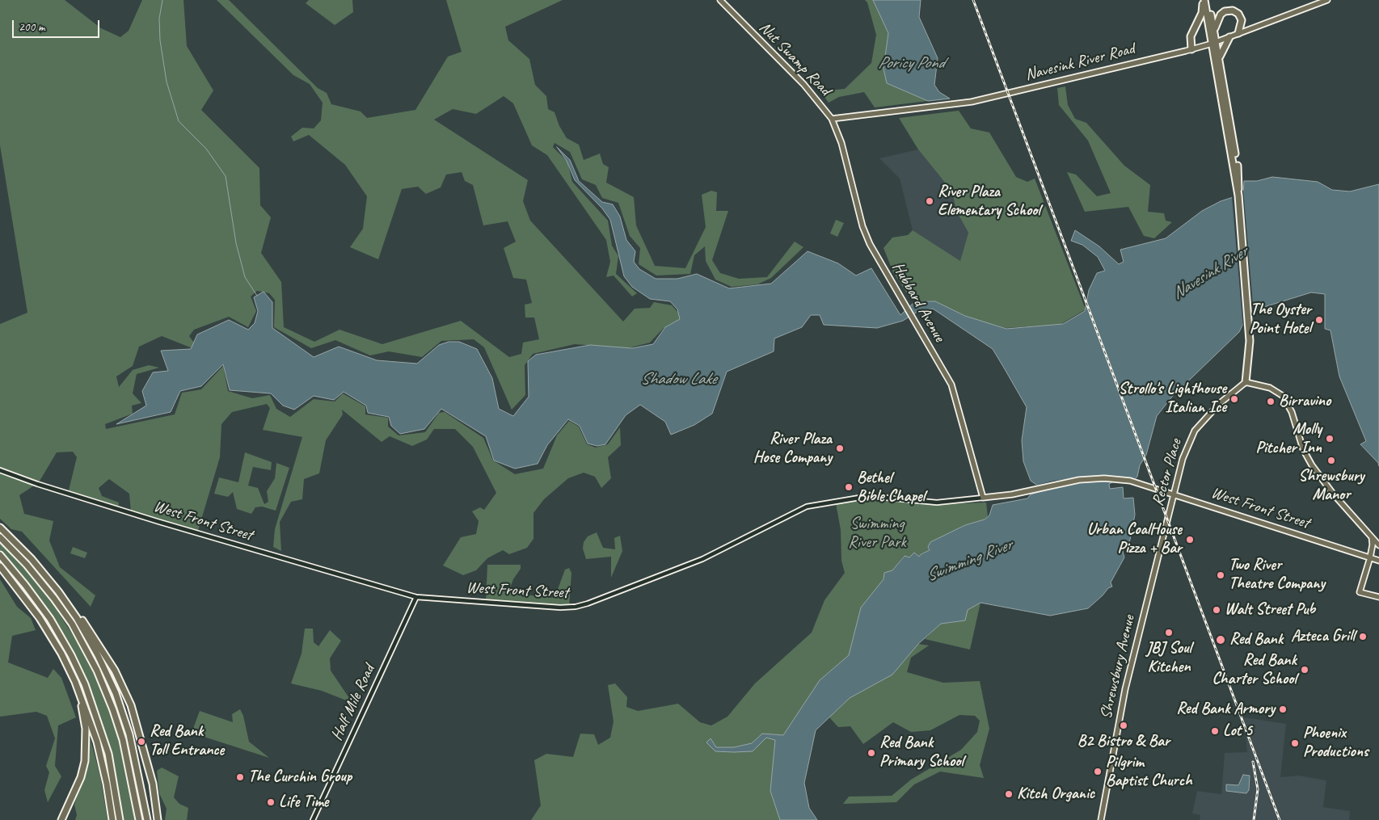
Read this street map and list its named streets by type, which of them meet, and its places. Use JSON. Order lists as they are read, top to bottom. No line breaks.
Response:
{"streets":{"main road":["Nut Swamp Road","Navesink River Road","Hubbard Avenue","Rector Place","West Front Street","Shrewsbury Avenue"],"street":["Half Mile Road"]},"crossings":[["Nut Swamp Road","Navesink River Road"],["Nut Swamp Road","Hubbard Avenue"],["Navesink River Road","Hubbard Avenue"],["Hubbard Avenue","West Front Street"],["Rector Place","West Front Street"],["Rector Place","Shrewsbury Avenue"],["West Front Street","Half Mile Road"]],"water":["Poricy Pond","Navesink River","Shadow Lake","Swimming River"],"parks":["Swimming River Park"],"places":["River Plaza Elementary School","The Oyster Point Hotel","Strollo's Lighthouse Italian Ice","Birravino","Molly Pitcher Inn","River Plaza Hose Company","Shrewsbury Manor","Bethel Bible Chapel","Urban CoalHouse Pizza + Bar","Two River Theatre Company","Walt Street Pub","JBJ Soul Kitchen","Azteca Grill","Red Bank","Red Bank Charter School","Red Bank Armory","B2 Bistro & Bar","Lot 5","Red Bank Toll Entrance","Phoenix Productions","Red Bank Primary School","Pilgrim Baptist Church","The Curchin Group","Kitch Organic","Life Time"],"scale_bar":"200 m"}
